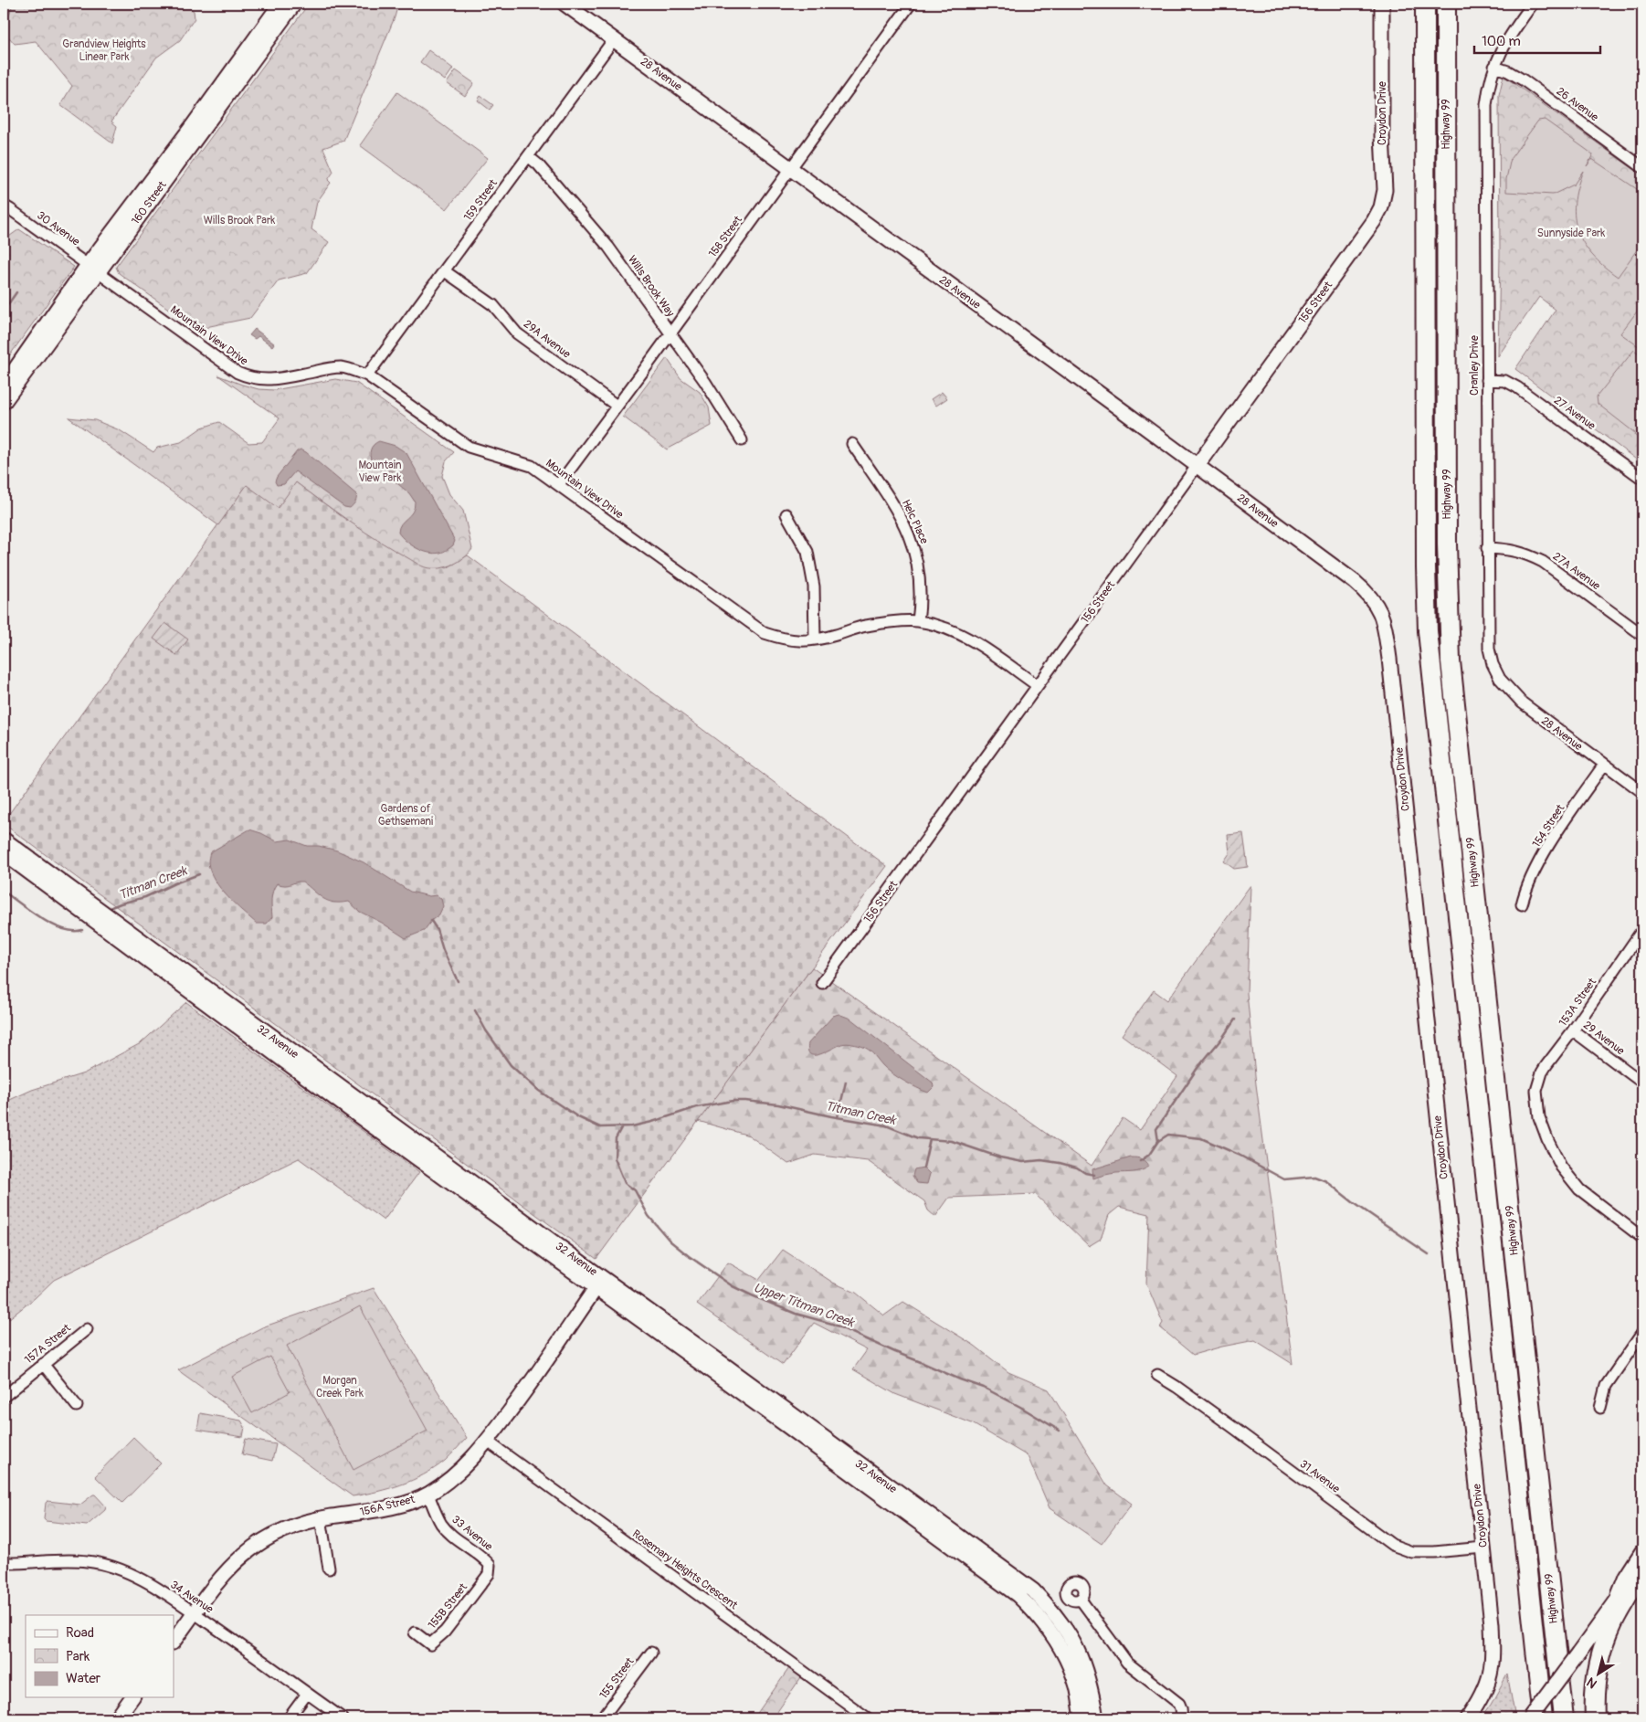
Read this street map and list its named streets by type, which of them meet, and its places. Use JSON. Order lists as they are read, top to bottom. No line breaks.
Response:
{"streets":{"highway":["Highway 99"],"main road":["28 Avenue","Croydon Drive","160 Street","156 Street","32 Avenue","156A Street"],"street":["26 Avenue","159 Street","30 Avenue","158 Street","Wills Brook Way","Mountain View Drive","29A Avenue","Cranley Drive","27 Avenue","Helc Place","27A Avenue","154 Street","153A Street","29 Avenue","157A Street","31 Avenue","33 Avenue","Rosemary Heights Crescent","34 Avenue","155B Street","155 Street"]},"crossings":[["28 Avenue","Croydon Drive"],["28 Avenue","159 Street"],["28 Avenue","158 Street"],["28 Avenue","156 Street"],["28 Avenue","Cranley Drive"],["28 Avenue","154 Street"],["26 Avenue","Cranley Drive"],["Croydon Drive","156 Street"],["Croydon Drive","31 Avenue"],["159 Street","Wills Brook Way"],["159 Street","Mountain View Drive"],["159 Street","29A Avenue"],["160 Street","30 Avenue"],["160 Street","Mountain View Drive"],["30 Avenue","Mountain View Drive"],["158 Street","Wills Brook Way"],["158 Street","Mountain View Drive"],["158 Street","29A Avenue"],["156 Street","Mountain View Drive"],["Mountain View Drive","Helc Place"],["Cranley Drive","27 Avenue"],["Cranley Drive","27A Avenue"],["153A Street","29 Avenue"],["32 Avenue","156A Street"],["156A Street","33 Avenue"],["156A Street","Rosemary Heights Crescent"],["156A Street","34 Avenue"],["33 Avenue","155B Street"]],"water":["Titman Creek","Upper Titman Creek"],"parks":["Grandview Heights Linear Park","Wills Brook Park","Sunnyside Park","Mountain View Park","Gardens of Gethsemani","Morgan Creek Park"],"legend":["Road","Park","Water"],"scale_bar":"100 m","north":"bottom left"}
